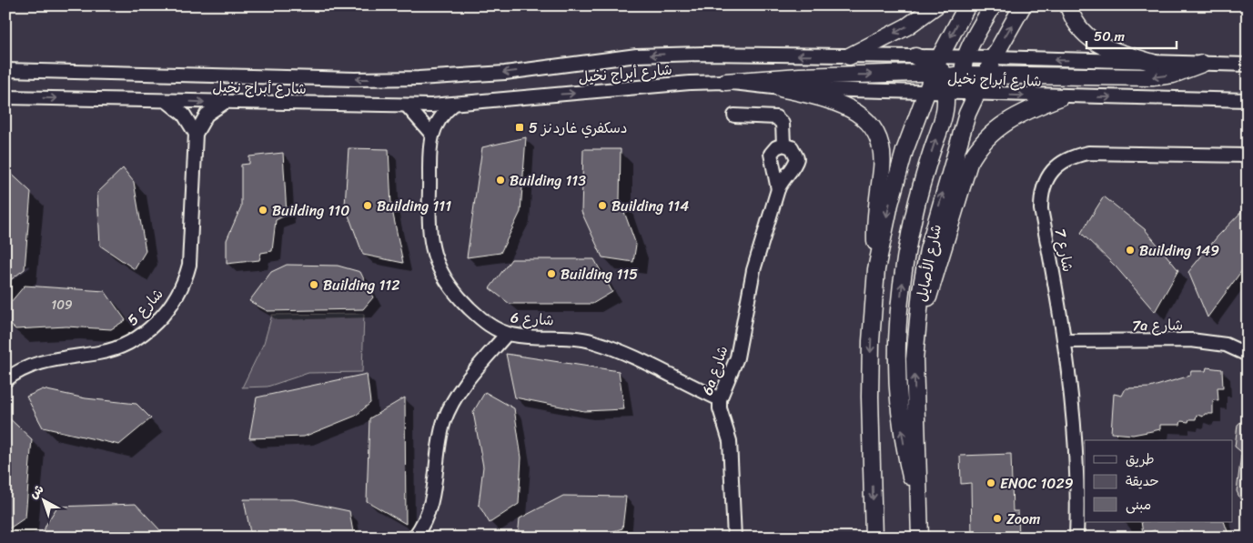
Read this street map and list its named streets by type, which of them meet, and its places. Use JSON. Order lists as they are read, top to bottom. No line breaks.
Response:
{"streets":{"main road":["شارع الأصايل"],"street":["شارع أبراج نخيل","شارع 7","شارع 5","شارع 6","7a شارع","6a شارع"]},"crossings":[["شارع أبراج نخيل","شارع الأصايل"],["شارع أبراج نخيل","شارع 5"],["شارع أبراج نخيل","شارع 6"],["شارع 7","7a شارع"],["شارع 6","6a شارع"]],"places":{"transit":["دسكفري غاردنز 5"],"other":["Building 113","Building 111","Building 114","Building 110","Building 149","Building 115","Building 112","ENOC 1029","Zoom"]},"house_numbers":["109"],"legend":["طريق","حديقة","مبنى"],"scale_bar":"50 m","north":"top left"}
